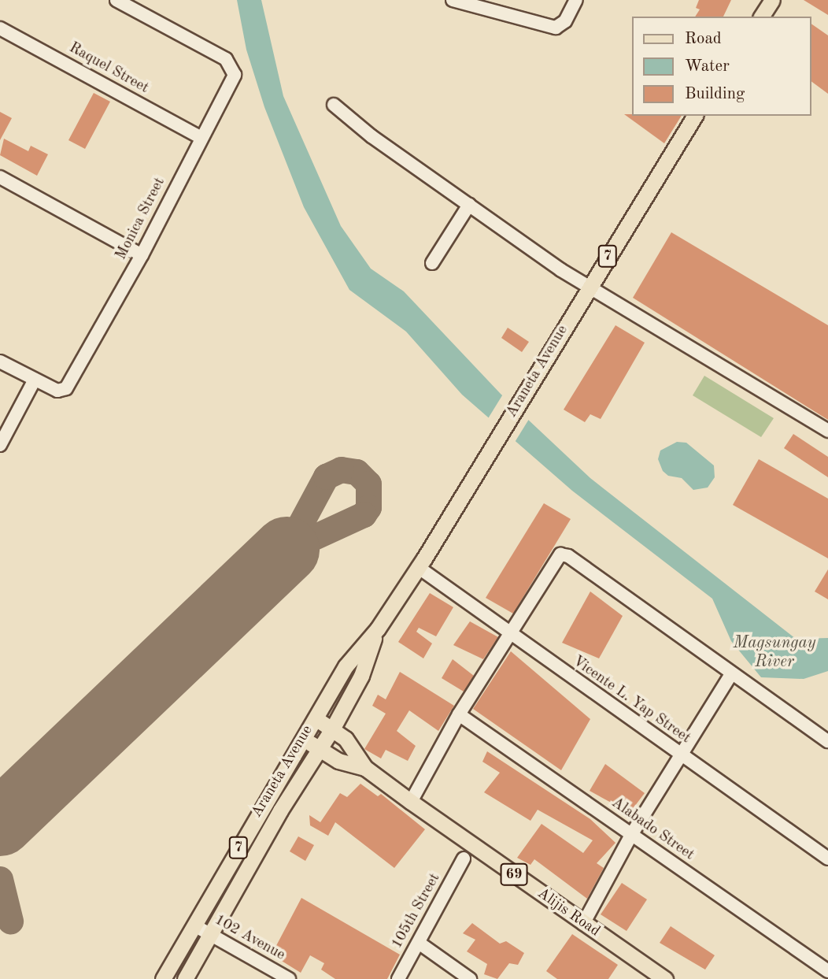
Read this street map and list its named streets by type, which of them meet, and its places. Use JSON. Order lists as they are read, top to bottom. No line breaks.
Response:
{"streets":{"main road":["7","Araneta Avenue","69","Alijis Road"],"street":["Raquel Street","Monica Street","Vicente L. Yap Street","Alabado Street","105th Street","102 Avenue"]},"crossings":[["Raquel Street","Monica Street"],["Araneta Avenue","Vicente L. Yap Street"],["Araneta Avenue","Alijis Road"],["Araneta Avenue","102 Avenue"]],"water":["Magsungay River"],"legend":["Road","Water","Building"]}
